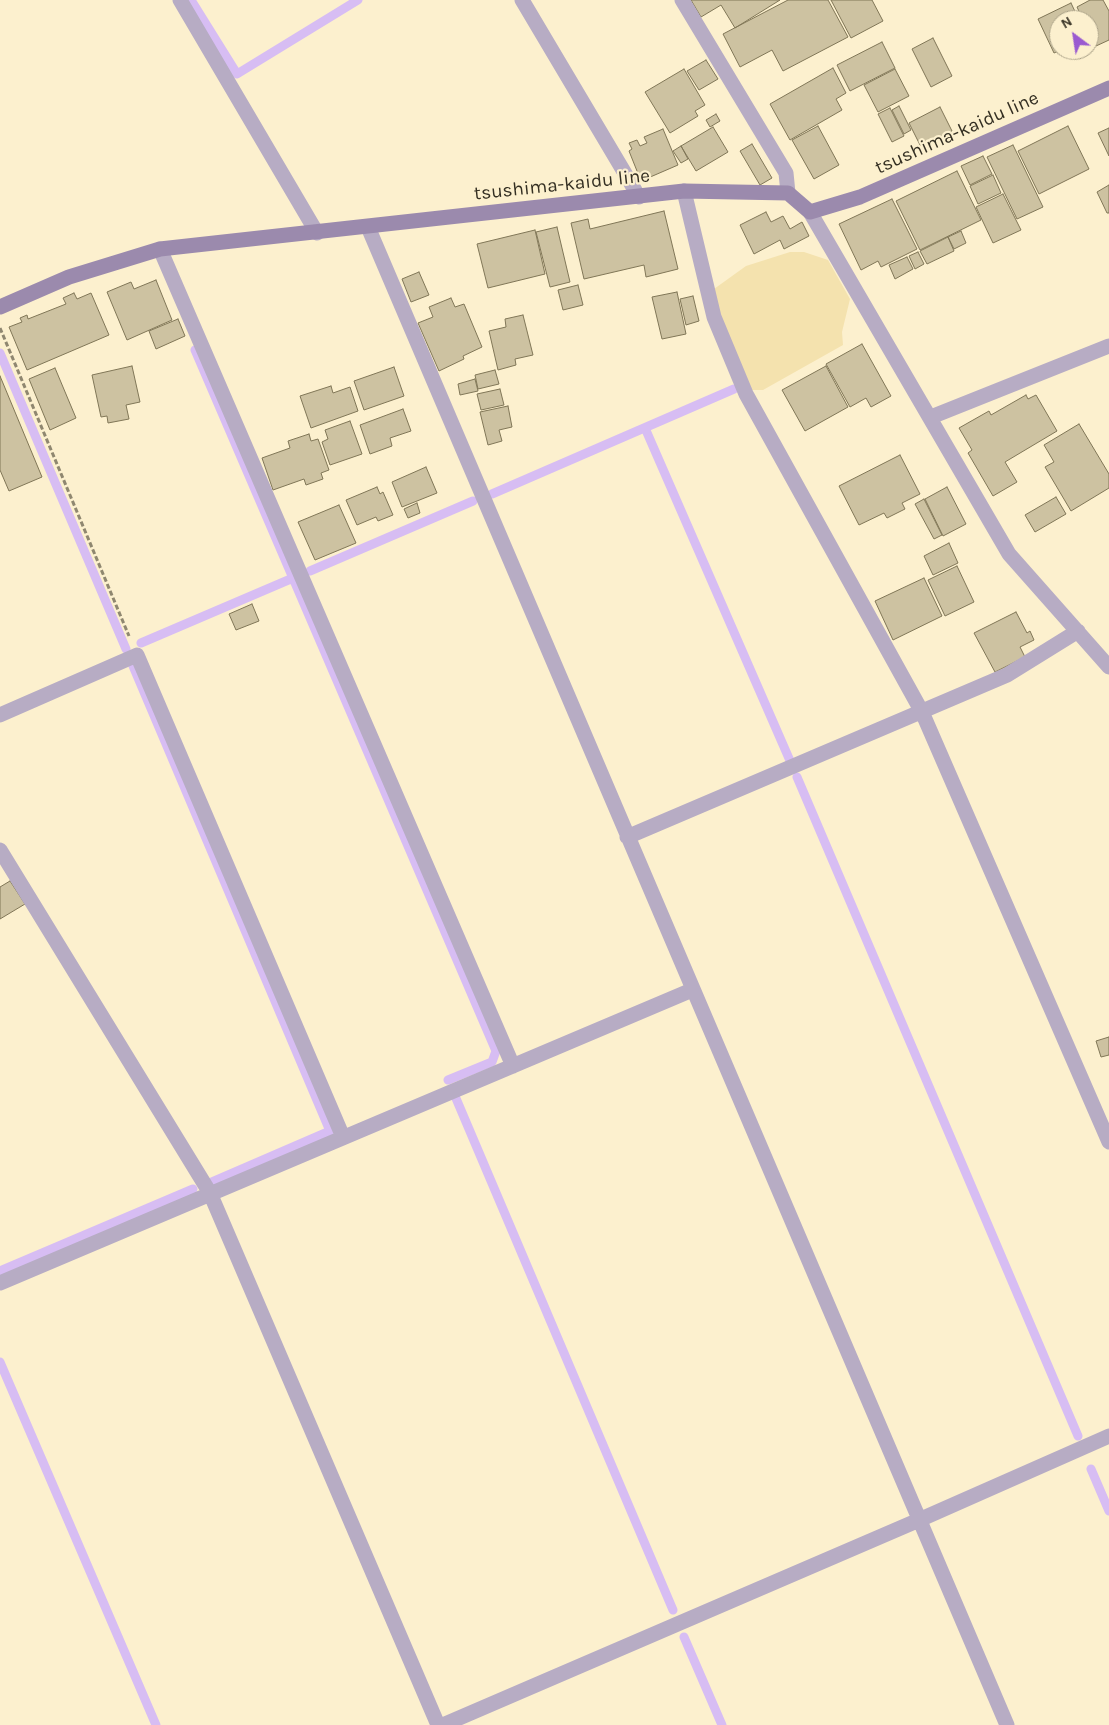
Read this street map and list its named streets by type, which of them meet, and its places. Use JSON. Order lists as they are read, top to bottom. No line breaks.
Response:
{"streets":{"main road":["tsushima-kaidu line"]},"north":"top left"}
